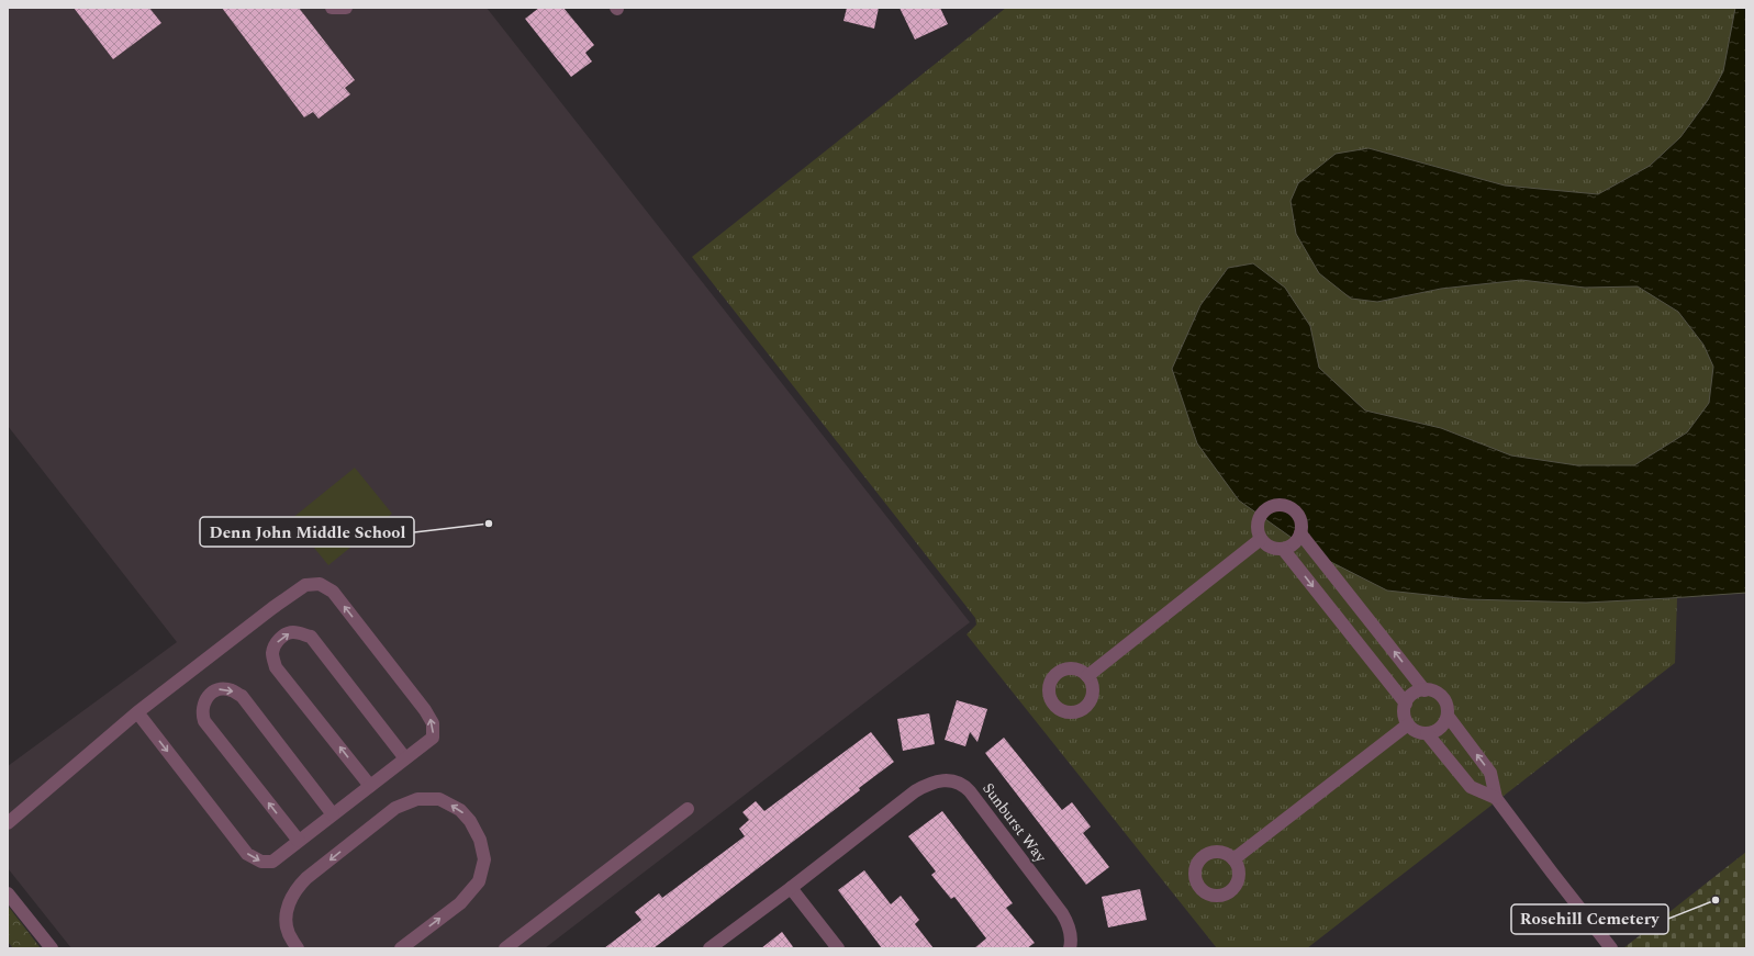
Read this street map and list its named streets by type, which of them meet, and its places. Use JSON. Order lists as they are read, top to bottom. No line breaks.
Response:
{"streets":{"street":["Sunburst Way"]},"places":["Denn John Middle School","Rosehill Cemetery"]}
